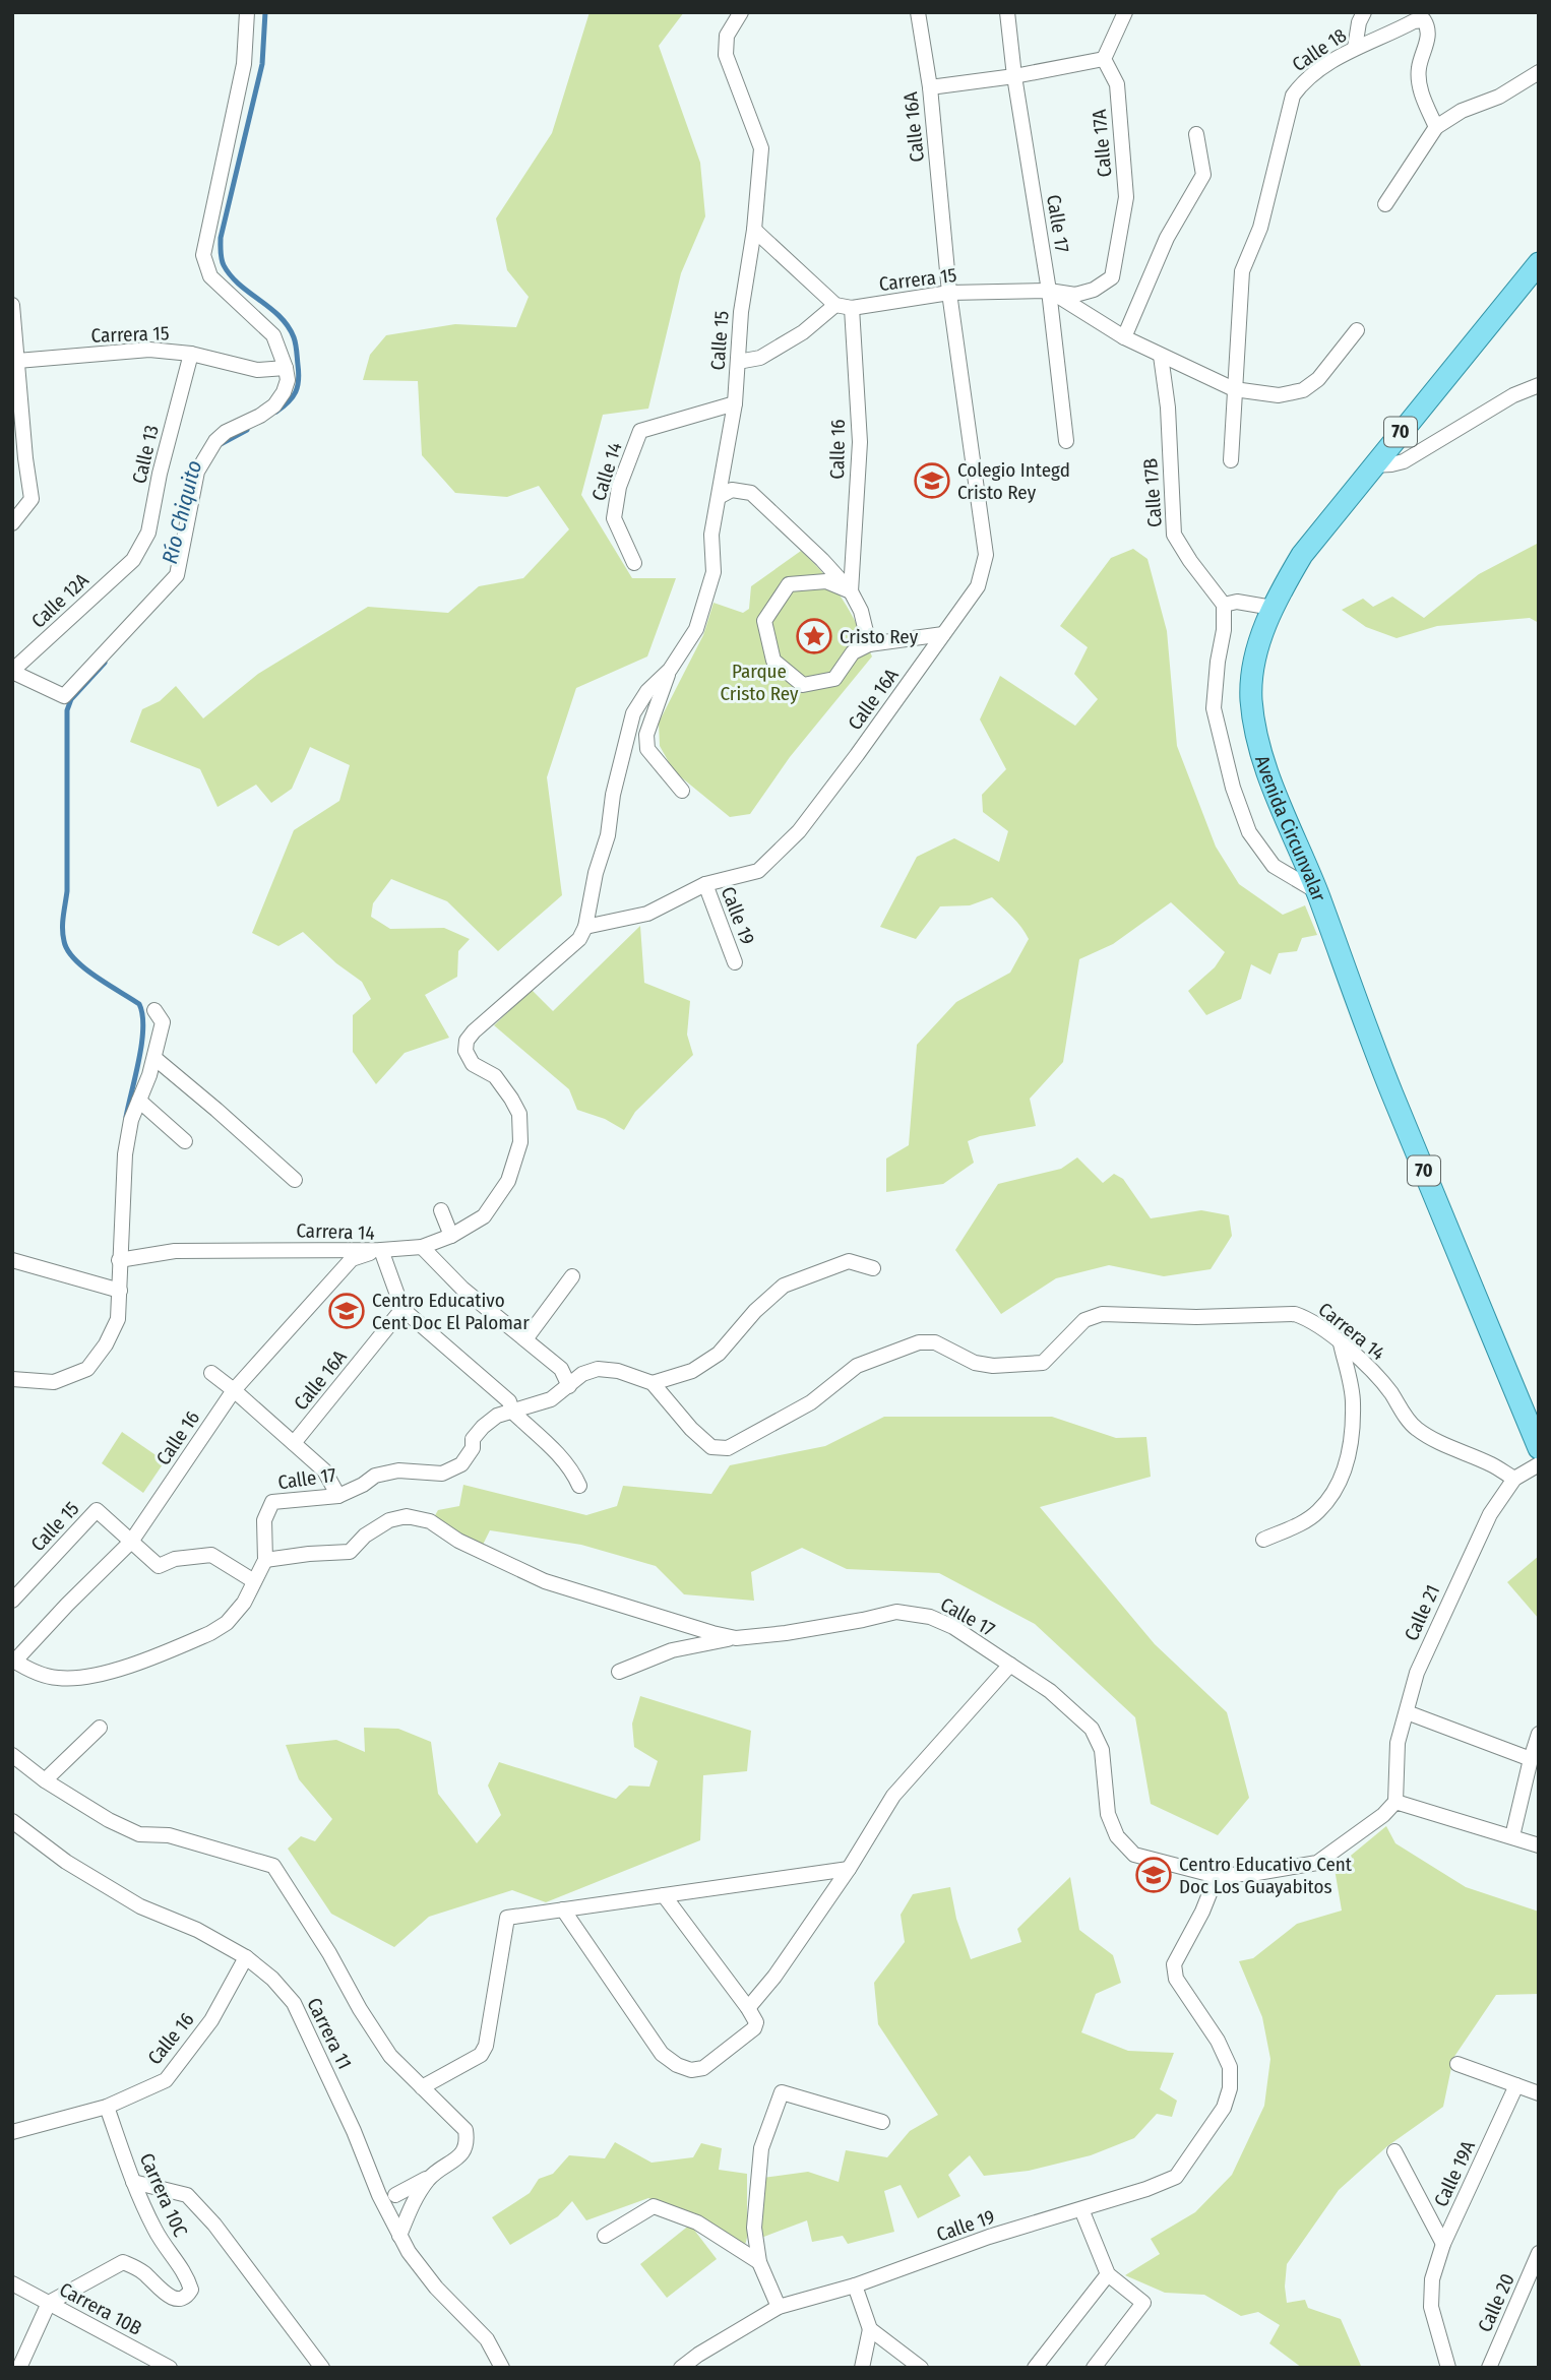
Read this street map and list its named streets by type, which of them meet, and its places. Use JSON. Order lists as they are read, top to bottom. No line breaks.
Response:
{"streets":{"main road":["70","Avenida Circunvalar"],"street":["Calle 18","Calle 16A","Calle 17A","Calle 17","Carrera 15","Calle 15","Calle 16","Calle 13","Calle 14","Calle 17B","Calle 12A","Calle 19","Carrera 14","Calle 21","Carrera 11","Calle 19A","Carrera 10C","Calle 20","Carrera 10B"]},"crossings":[["Calle 16A","Carrera 15"],["Calle 16A","Calle 19"],["Calle 16A","Carrera 14"],["Calle 17A","Carrera 15"],["Calle 17","Carrera 15"],["Calle 17","Calle 16"],["Calle 17","Calle 19"],["Calle 17","Carrera 14"],["Calle 17","Calle 21"],["Carrera 15","Calle 16"],["Carrera 15","Calle 13"],["Calle 15","Calle 16"],["Calle 15","Calle 14"],["Calle 16","Carrera 14"],["Calle 16","Carrera 11"],["Calle 16","Carrera 10C"],["Calle 13","Calle 12A"],["Carrera 14","Calle 21"],["Carrera 10C","Carrera 10B"]],"water":["Río Chiquito"],"parks":["Parque Cristo Rey"],"places":{"school or university":["Colegio Integd Cristo Rey","Centro Educativo Cent Doc El Palomar","Centro Educativo Cent Doc Los Guayabitos"],"place":["Cristo Rey"]}}
